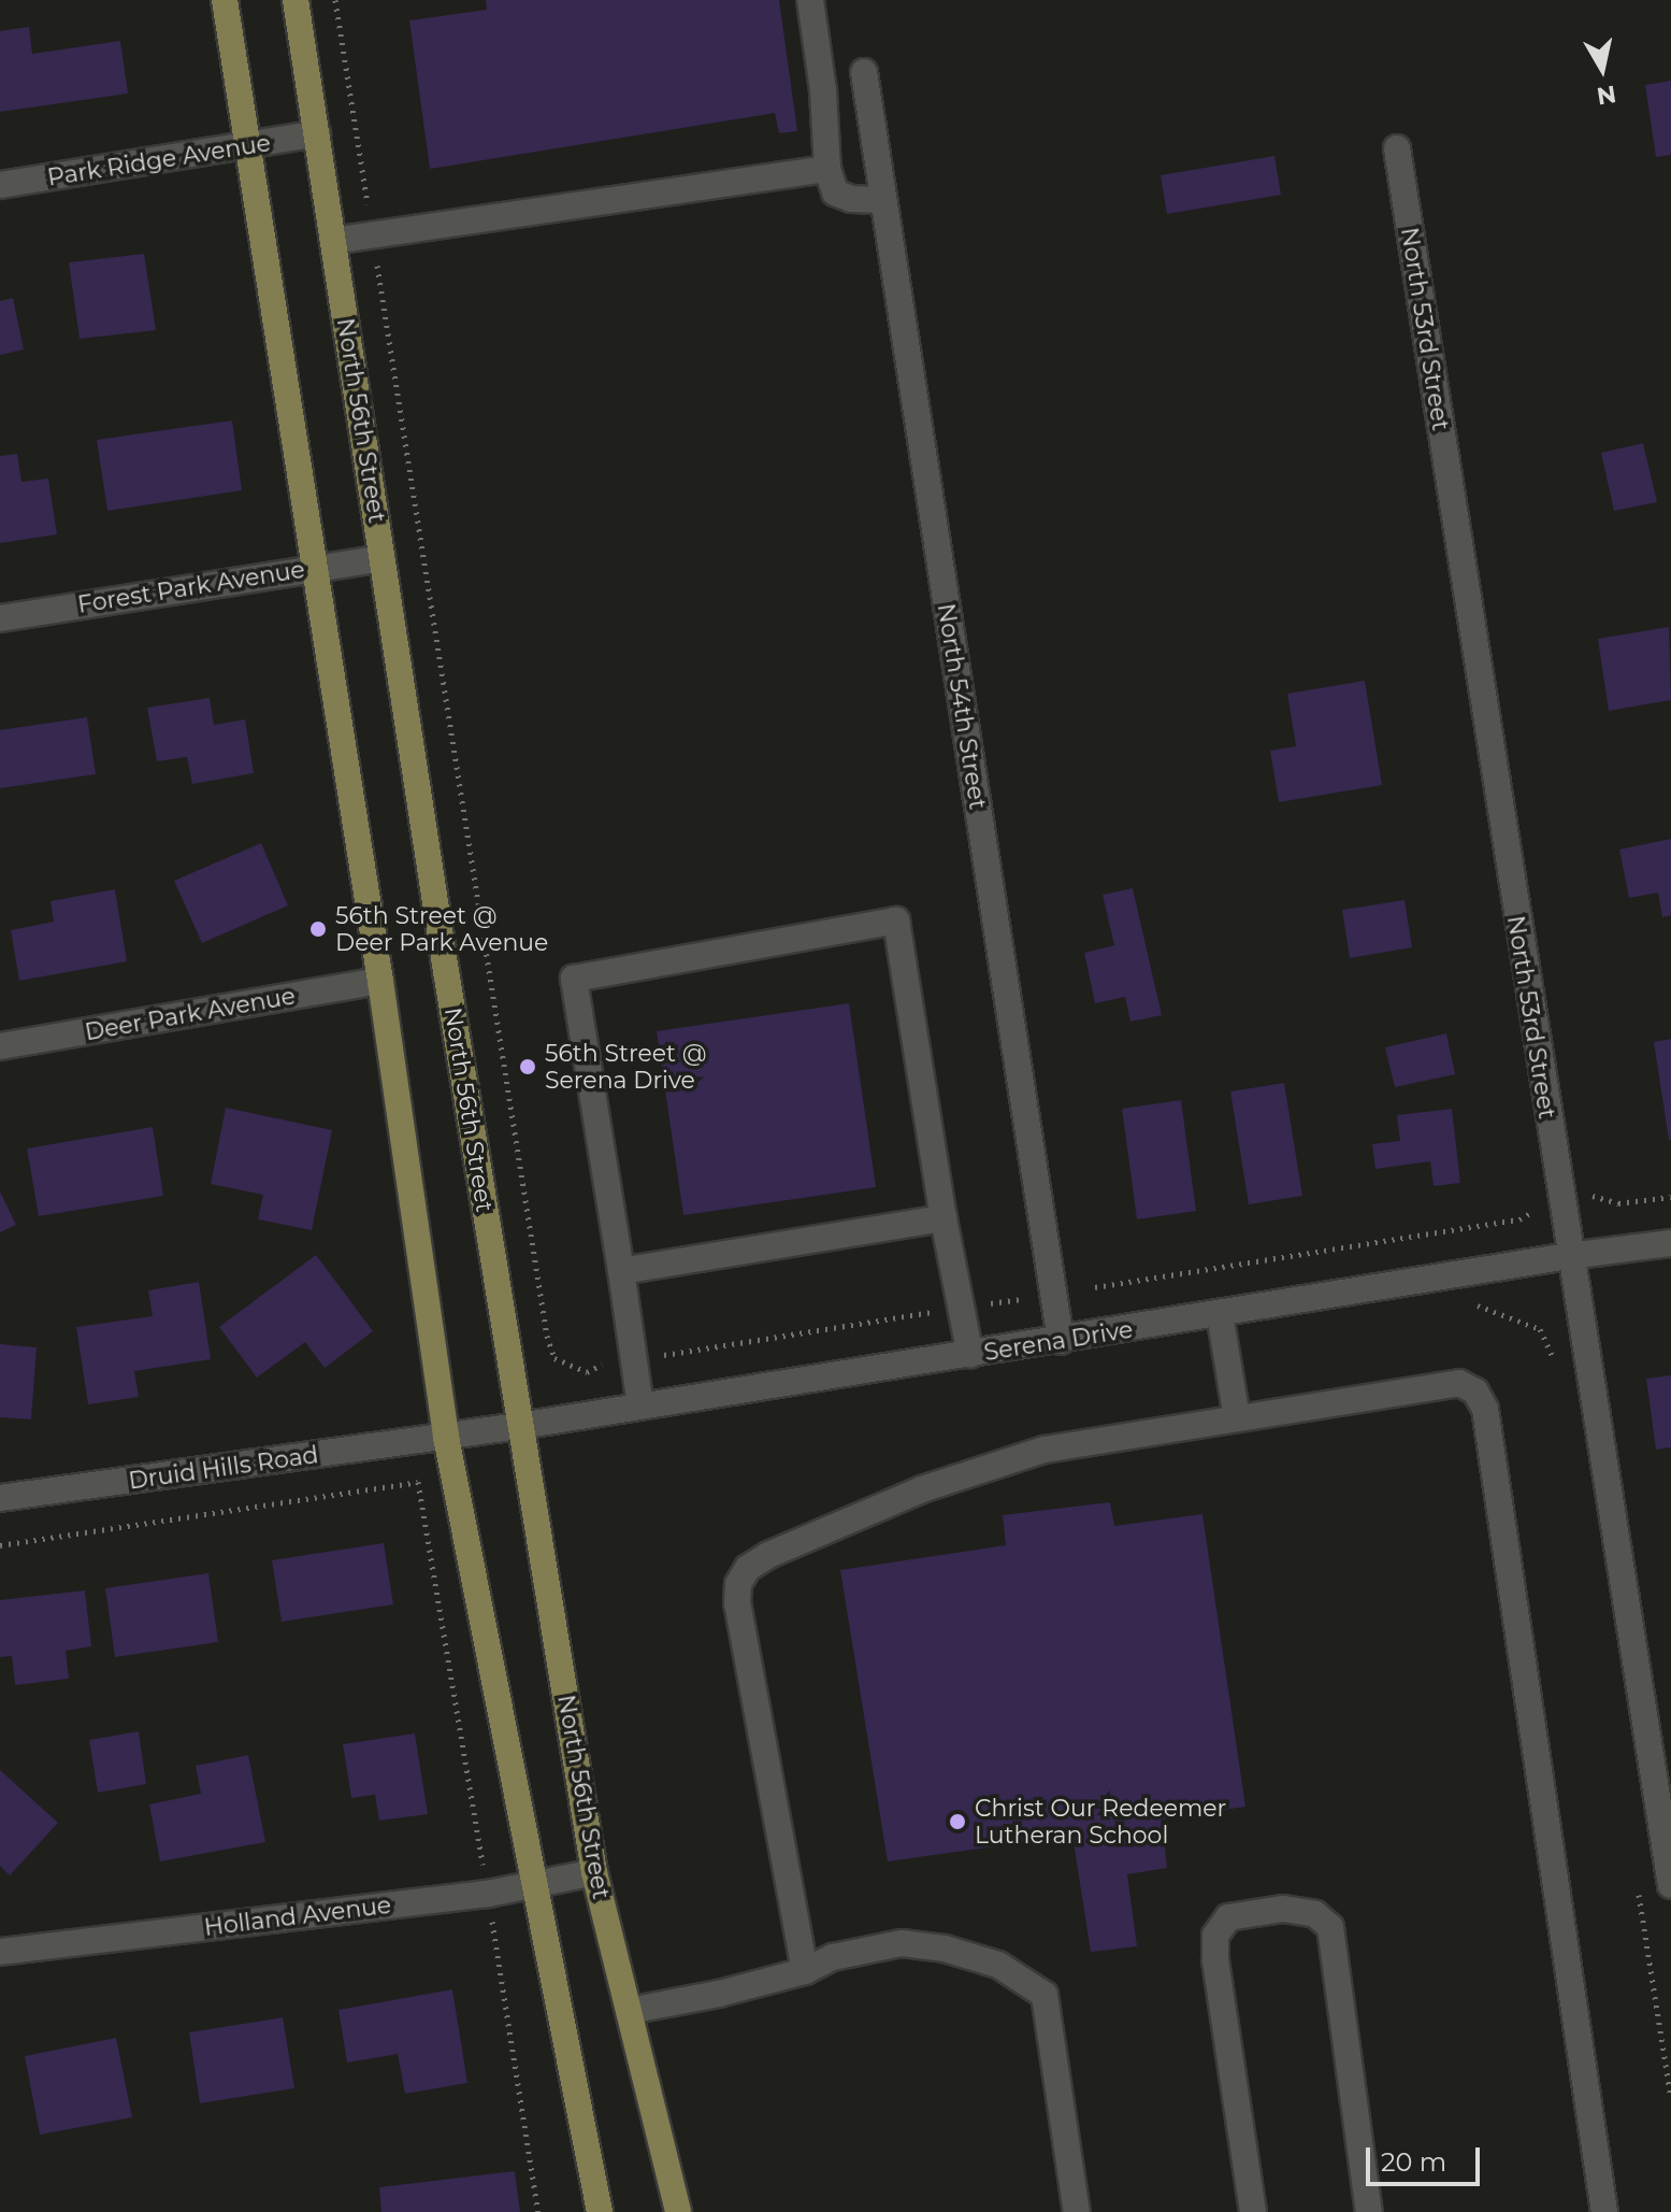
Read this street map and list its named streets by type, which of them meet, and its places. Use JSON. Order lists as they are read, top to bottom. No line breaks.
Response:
{"streets":{"main road":["North 56th Street"],"street":["Park Ridge Avenue","North 53rd Street","Forest Park Avenue","North 54th Street","Deer Park Avenue","Serena Drive","Druid Hills Road","Holland Avenue"]},"crossings":[["Park Ridge Avenue","North 56th Street"],["North 53rd Street","Serena Drive"],["North 56th Street","Forest Park Avenue"],["North 56th Street","Serena Drive"],["North 56th Street","Holland Avenue"],["North 54th Street","Serena Drive"],["Serena Drive","Druid Hills Road"]],"places":["56th Street @ Deer Park Avenue","56th Street @ Serena Drive","Christ Our Redeemer Lutheran School"],"scale_bar":"20 m","north":"bottom"}
